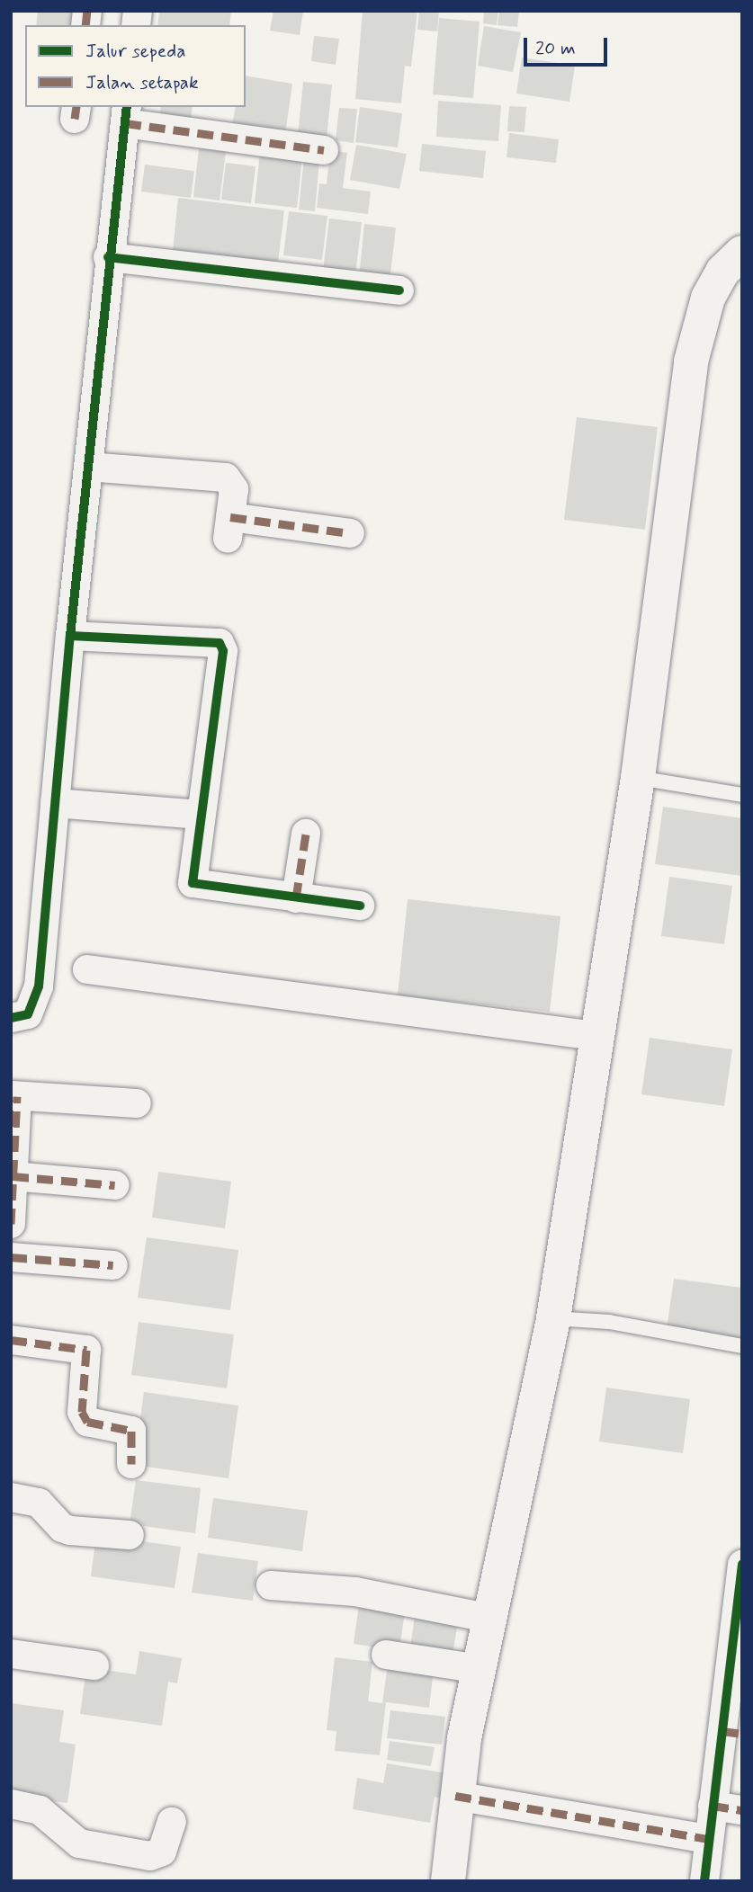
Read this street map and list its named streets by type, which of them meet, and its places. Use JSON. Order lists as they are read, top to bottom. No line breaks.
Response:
{"legend":["Jalur sepeda","Jalan setapak"],"scale_bar":"20 m"}
